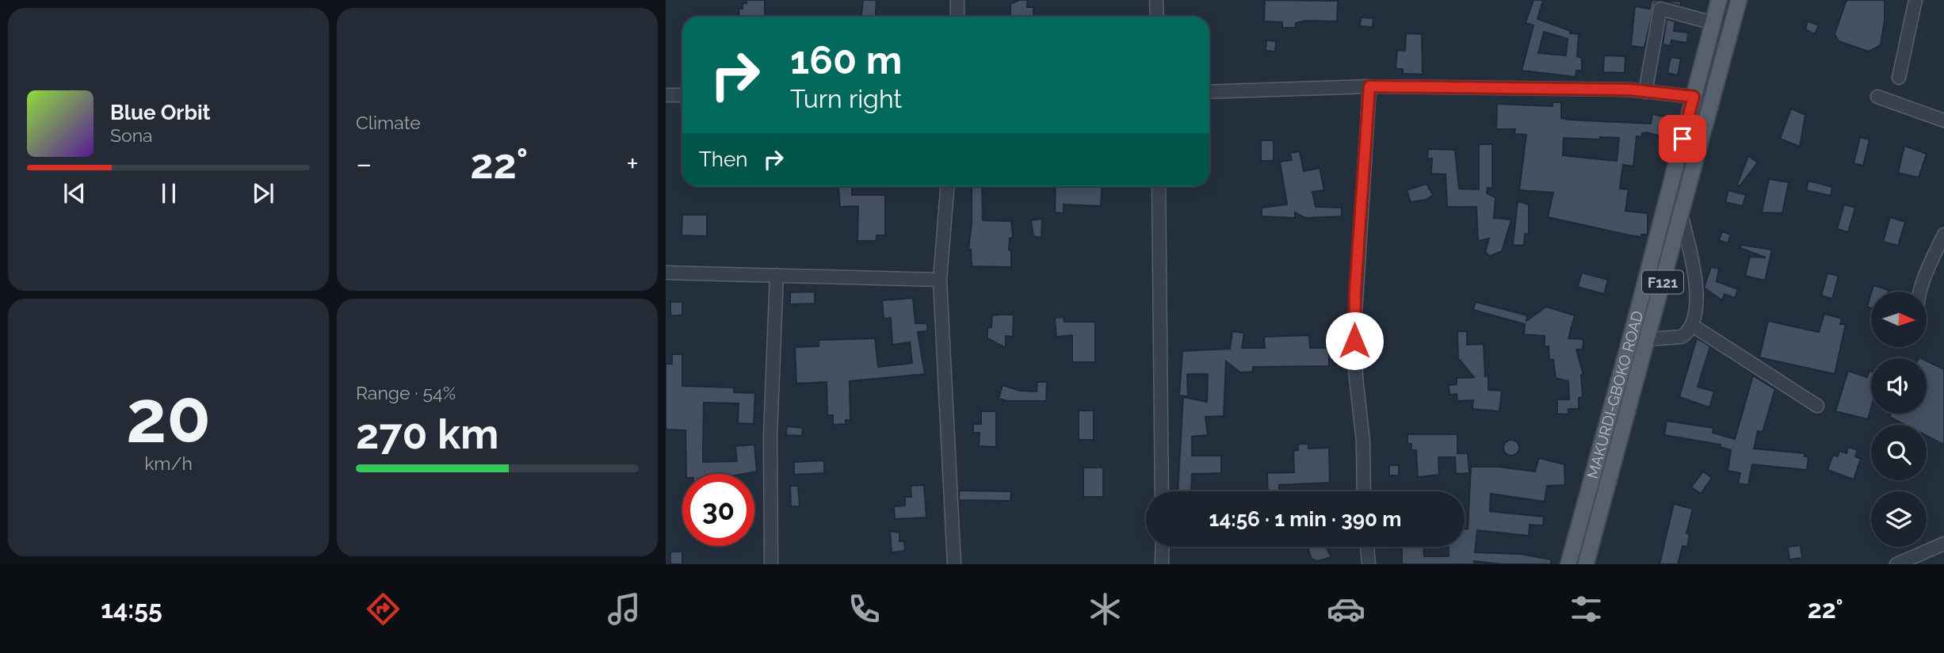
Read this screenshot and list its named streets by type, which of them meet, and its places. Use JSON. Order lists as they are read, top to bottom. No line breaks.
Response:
{"streets":{"main road":["F121","MAKURDI-GBOKO ROAD"]},"north":"right","page":{"tile":["Climate",["20","km/h"],["Range · 54%","270 km"]],"turn":["160 m","Turn right"],"song":["Blue Orbit","Sona"],"then":"Then","heat":["−","22°","+"],"limit":"30","trip":"14:56 · 1 min · 390 m","tabs":["14:55","22°"]}}
